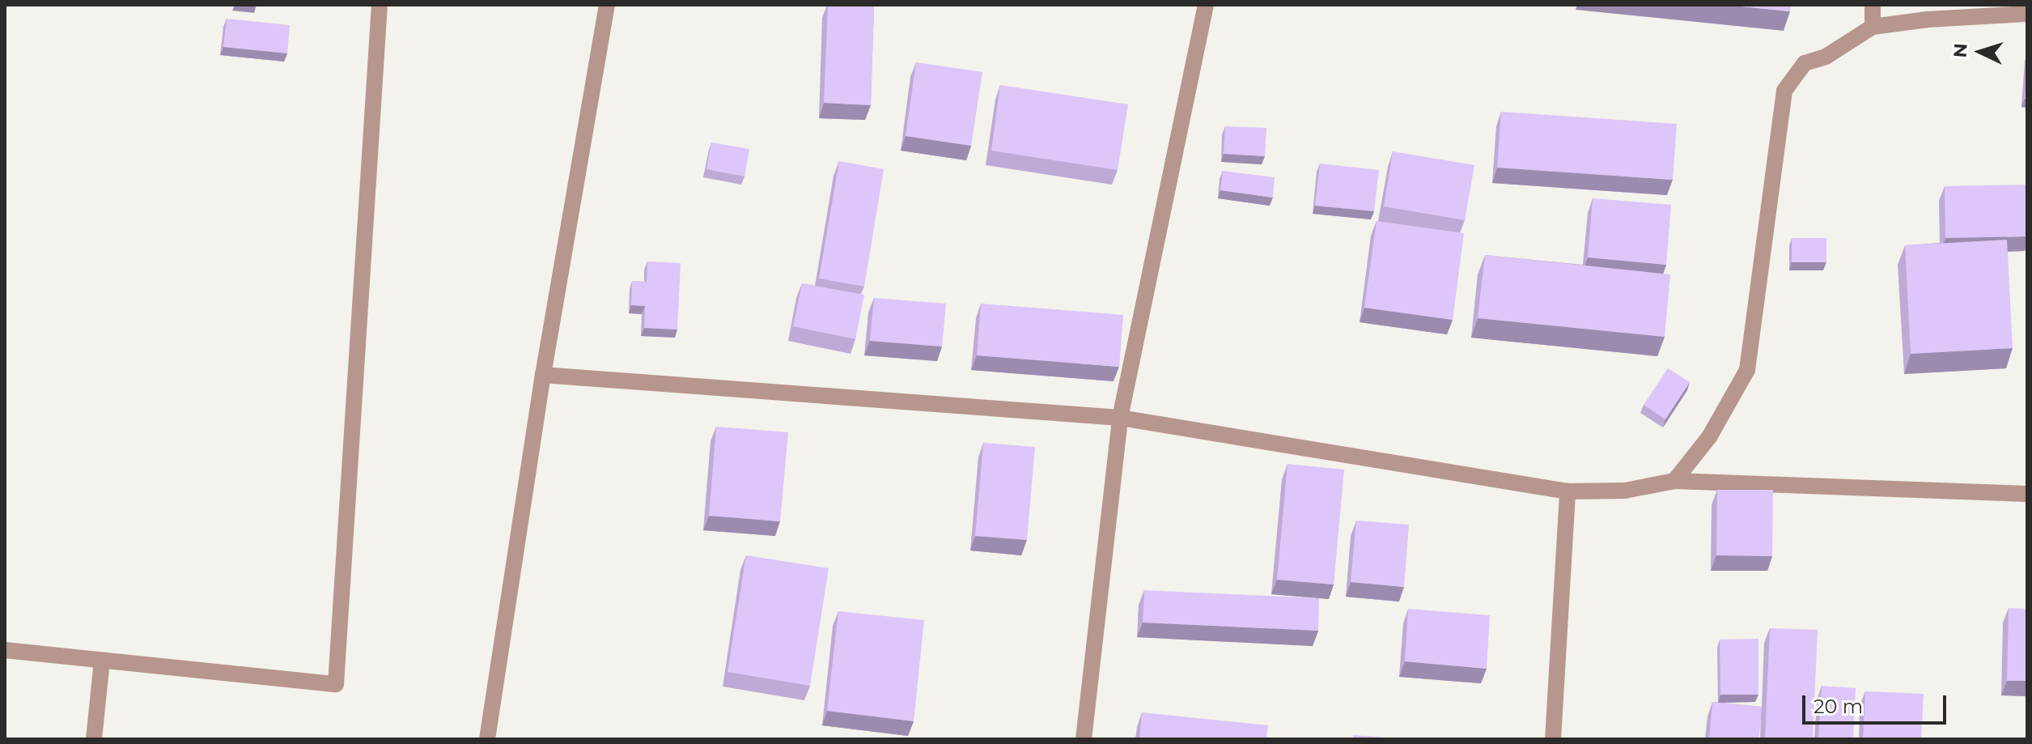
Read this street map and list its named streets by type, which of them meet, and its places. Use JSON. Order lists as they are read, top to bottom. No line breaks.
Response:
{"scale_bar":"20 m","north":"left"}
